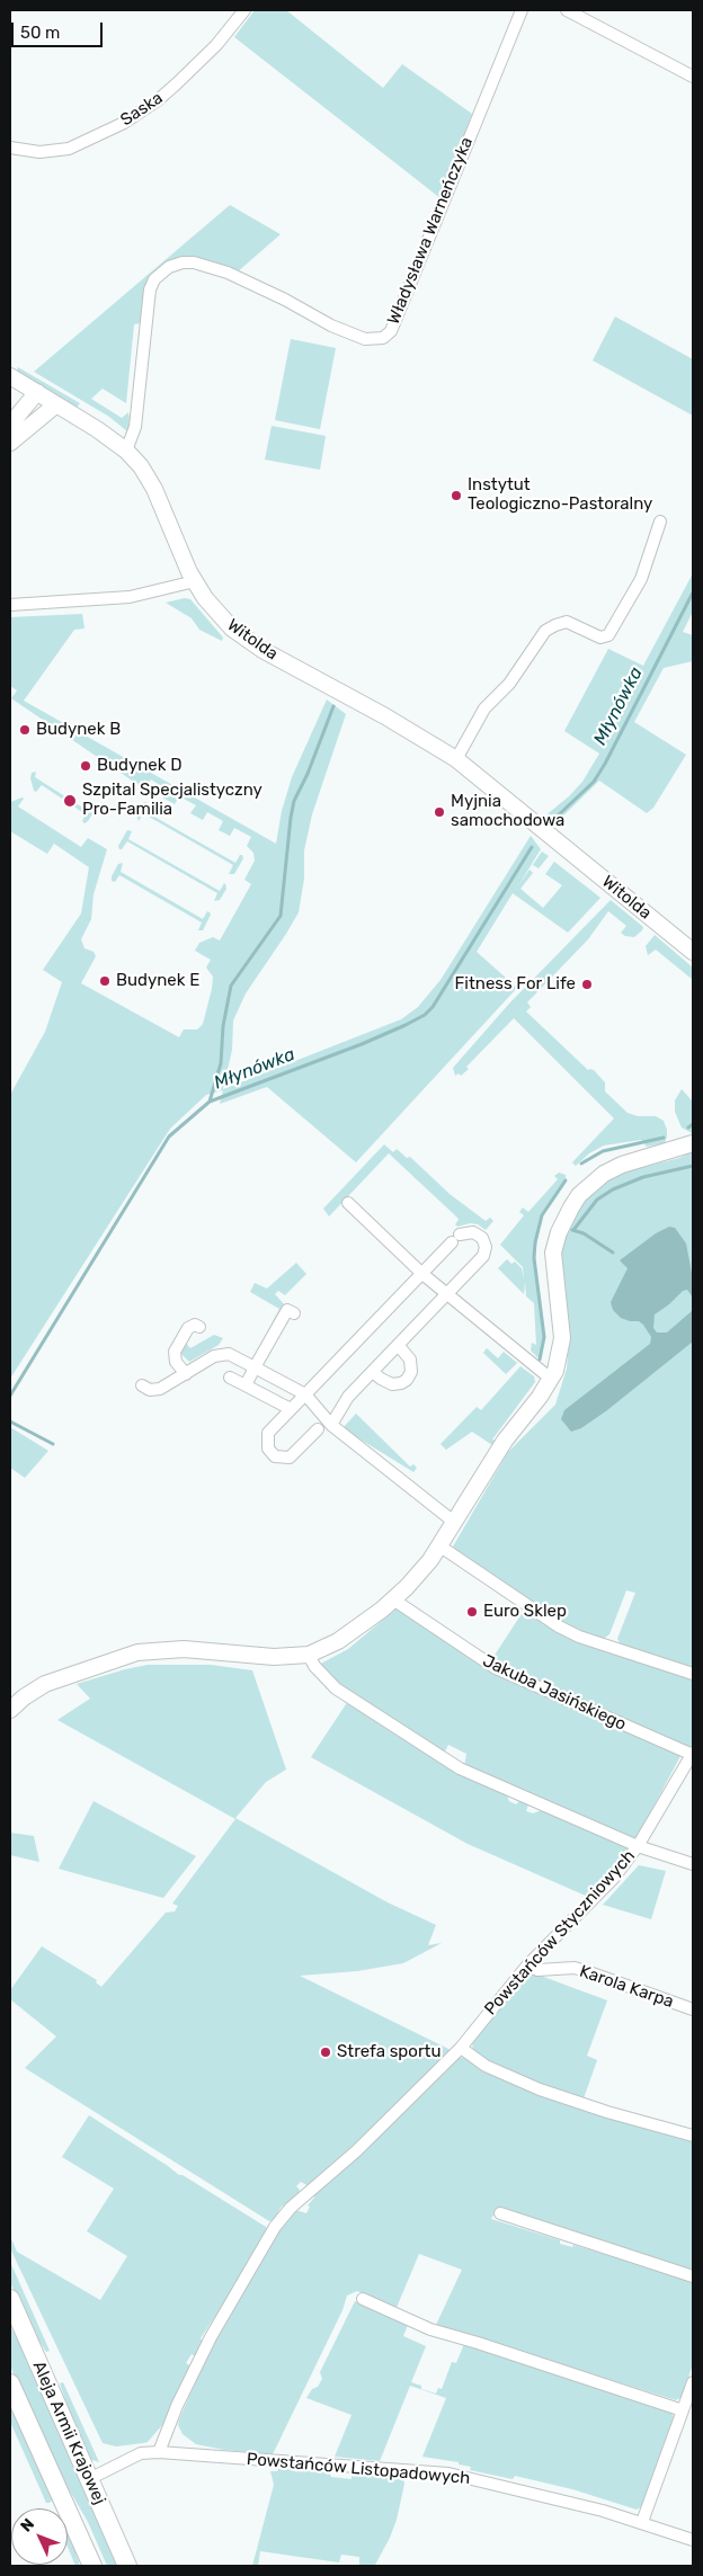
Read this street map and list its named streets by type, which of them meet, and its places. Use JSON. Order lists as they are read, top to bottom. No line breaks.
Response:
{"streets":{"main road":["Aleja Armii Krajowej"],"street":["Saska","Władysława Warneńczyka","Witolda","Jakuba Jasińskiego","Powstańców Styczniowych","Karola Karpa","Powstańców Listopadowych"]},"crossings":[["Władysława Warneńczyka","Witolda"],["Jakuba Jasińskiego","Powstańców Styczniowych"],["Powstańców Styczniowych","Karola Karpa"],["Powstańców Styczniowych","Powstańców Listopadowych"],["Aleja Armii Krajowej","Powstańców Listopadowych"]],"water":["Młynówka"],"places":["Instytut Teologiczno-Pastoralny","Budynek B","Budynek D","Szpital Specjalistyczny Pro-Familia","Myjnia samochodowa","Budynek E","Fitness For Life","Euro Sklep","Strefa sportu"],"scale_bar":"50 m","north":"top left"}
